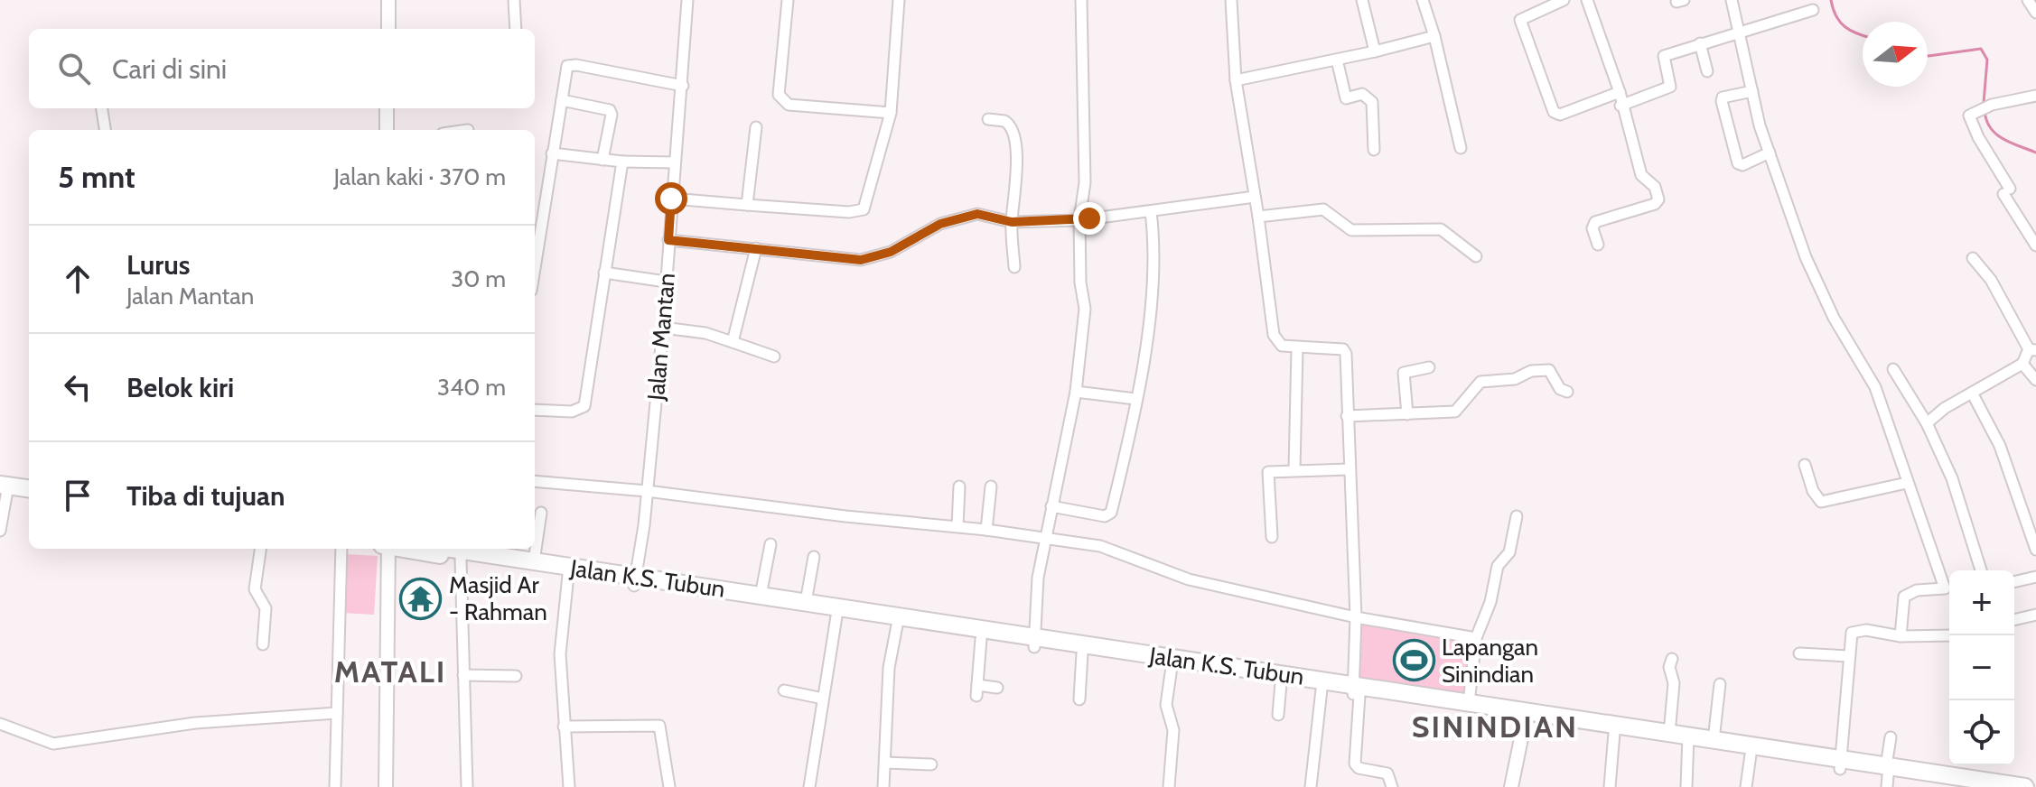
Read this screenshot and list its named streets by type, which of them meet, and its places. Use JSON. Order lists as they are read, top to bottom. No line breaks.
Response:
{"streets":{"highway":["Jalan K.S. Tubun"],"street":["Jalan Mantan"]},"crossings":[["Jalan Mantan","Jalan K.S. Tubun"]],"districts":["MATALI","SININDIAN"],"places":{"temple":["Masjid Ar - Rahman"],"sports":["Lapangan Sinindian"]},"north":"right","page":{"search":"Cari di sini","heading":["5 mnt","Jalan kaki · 370 m"],"list":[["Lurus","Jalan Mantan","30 m"],["Belok kiri","340 m"],"Tiba di tujuan"],"map_buttons":["+","−"]}}
